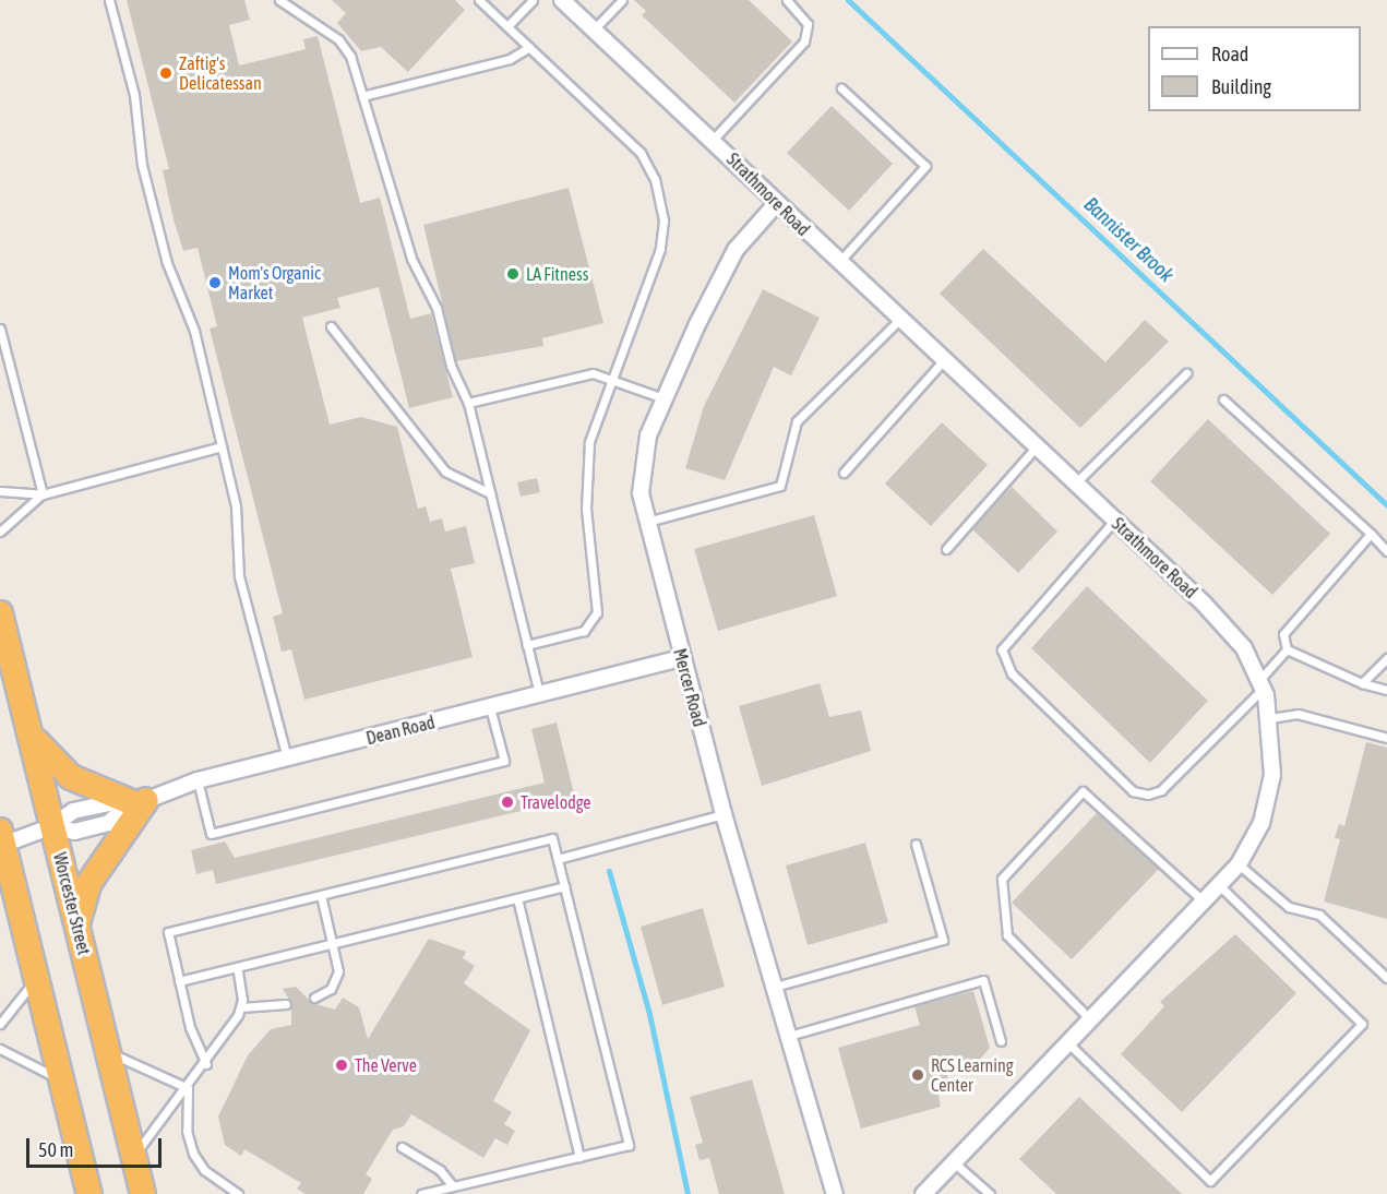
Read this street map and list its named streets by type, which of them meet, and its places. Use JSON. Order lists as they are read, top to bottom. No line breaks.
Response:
{"streets":{"highway":["Worcester Street"],"street":["Strathmore Road","Mercer Road","Dean Road"]},"crossings":[["Strathmore Road","Mercer Road"],["Mercer Road","Dean Road"],["Dean Road","Worcester Street"]],"water":["Bannister Brook"],"places":["Zaftig's Delicatessan","LA Fitness","Mom's Organic Market","Travelodge","The Verve","RCS Learning Center"],"legend":["Road","Building"],"scale_bar":"50 m"}
